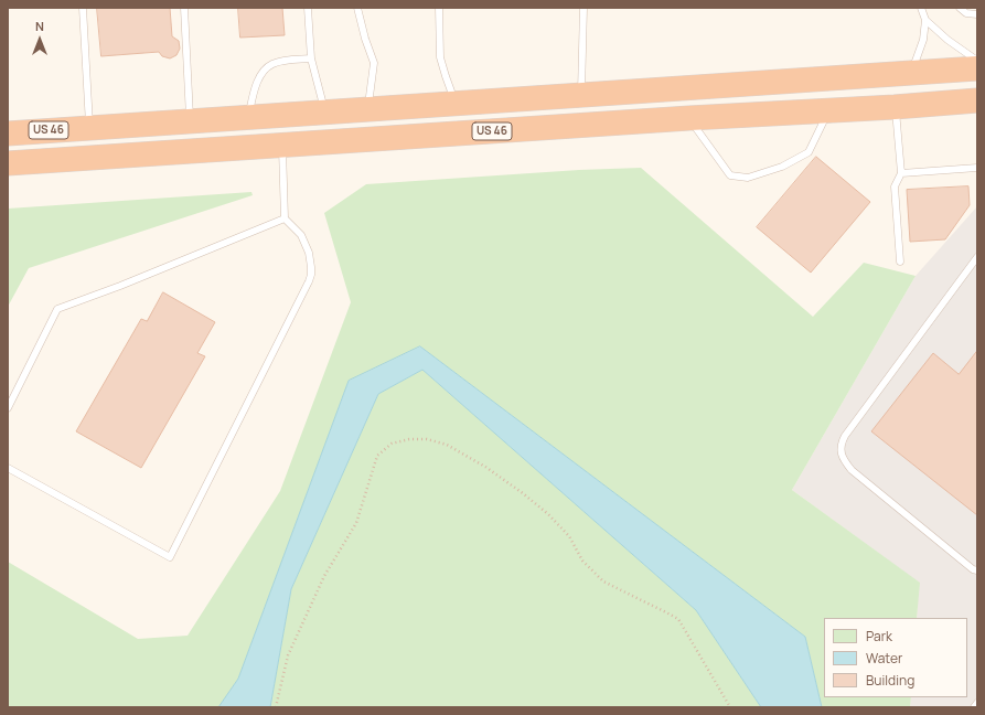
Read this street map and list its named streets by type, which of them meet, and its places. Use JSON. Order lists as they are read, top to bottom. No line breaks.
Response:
{"streets":{"highway":["US 46"]},"legend":["Park","Water","Building"],"north":"top"}
